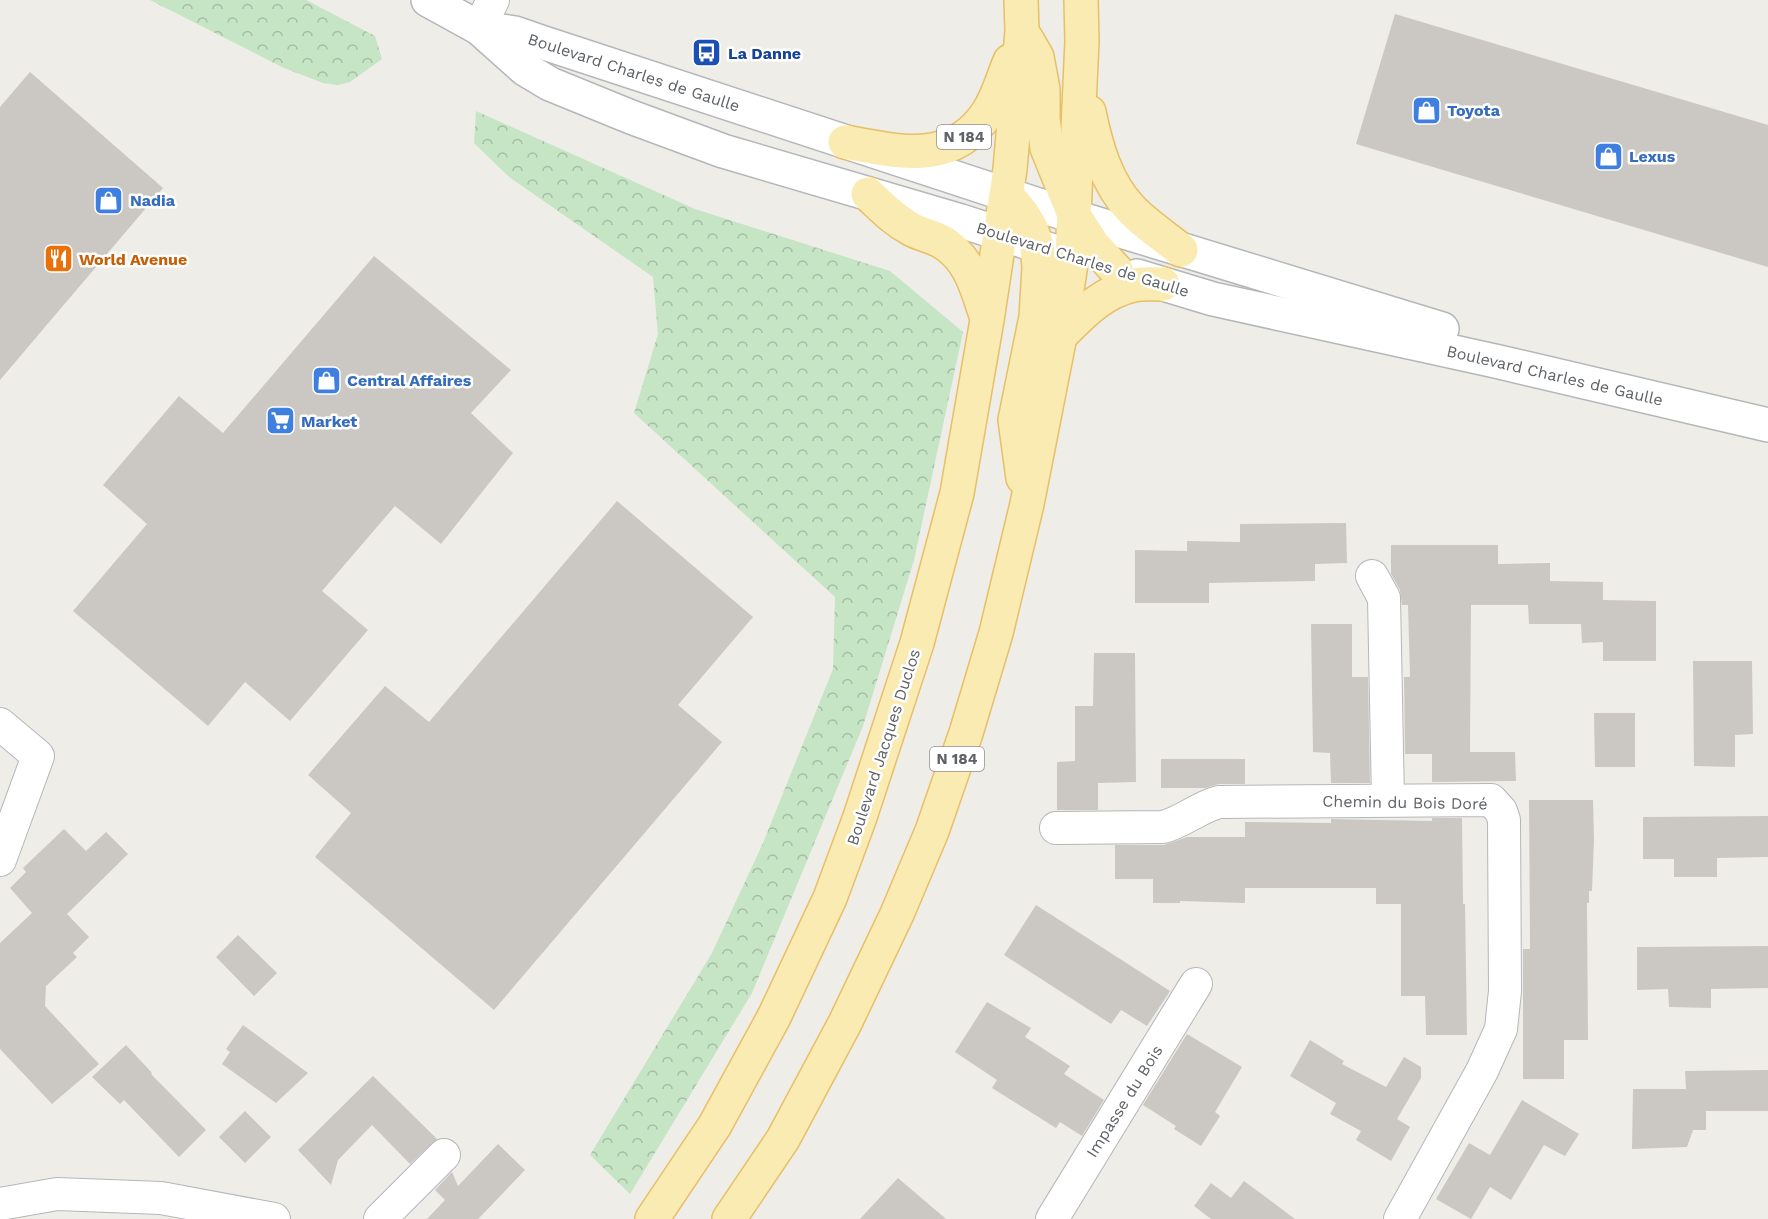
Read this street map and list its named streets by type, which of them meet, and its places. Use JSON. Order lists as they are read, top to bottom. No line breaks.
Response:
{"streets":{"main road":["N 184","Boulevard Jacques Duclos"],"street":["Boulevard Charles de Gaulle","Chemin du Bois Doré","Impasse du Bois"]},"crossings":[["Boulevard Charles de Gaulle","N 184"],["Boulevard Charles de Gaulle","Boulevard Jacques Duclos"],["N 184","Boulevard Jacques Duclos"]],"places":{"bus stop":["La Danne"],"shop":["Toyota","Lexus","Nadia","Central Affaires"],"restaurant":["World Avenue"],"supermarket":["Market"]}}
